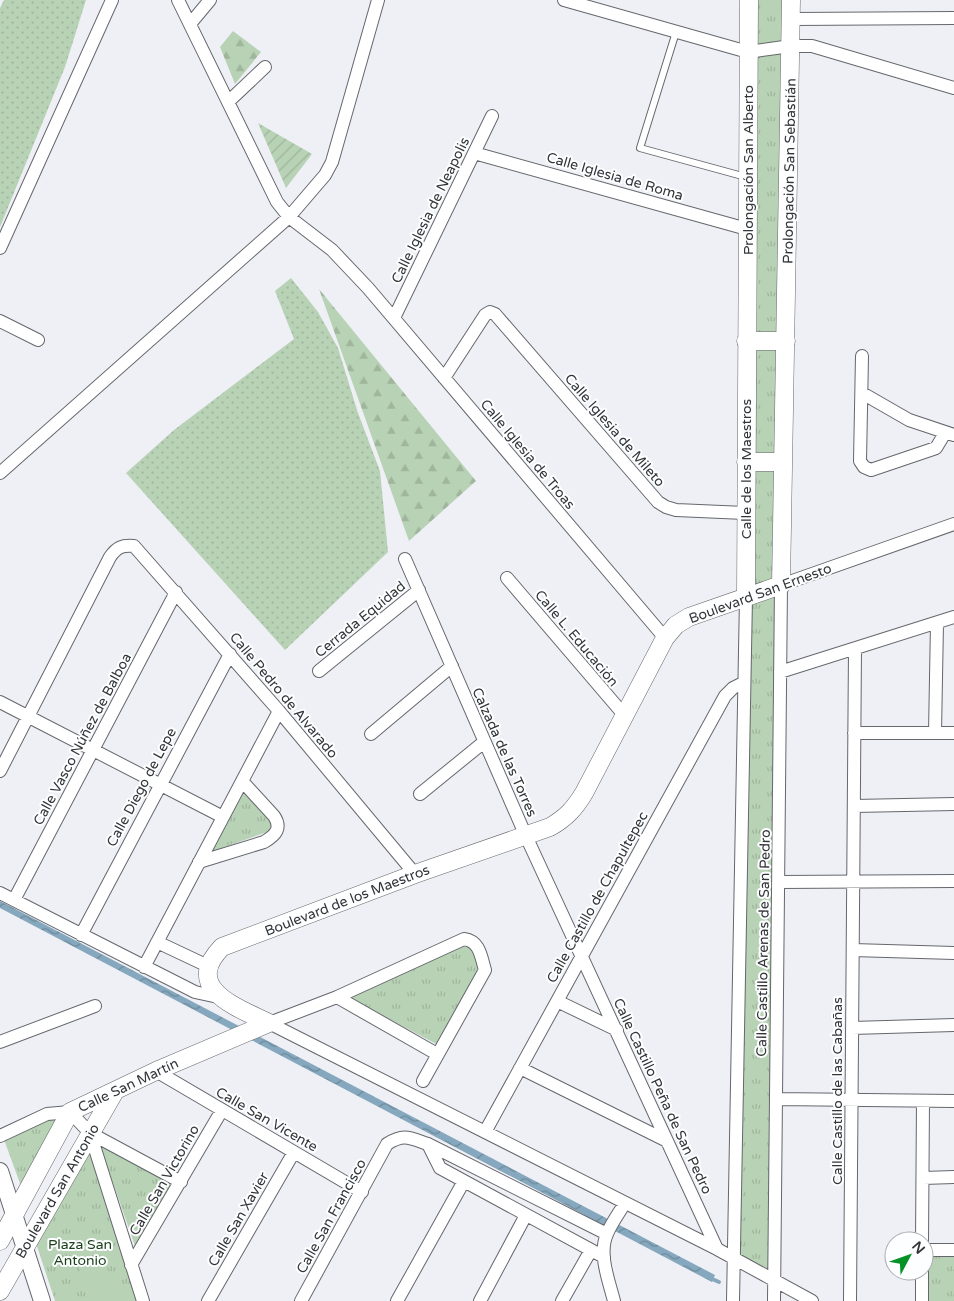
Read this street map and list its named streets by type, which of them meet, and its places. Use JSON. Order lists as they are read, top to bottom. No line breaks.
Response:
{"streets":{"main road":["Prolongación San Alberto","Prolongación San Sebastián","Calle de los Maestros","Boulevard San Ernesto","Boulevard de los Maestros","Calle San Martín","Boulevard San Antonio"],"street":["Calle Iglesia de Roma","Calle Iglesia de Neapolis","Calle Iglesia de Mileto","Calle Iglesia de Troas","Cerrada Equidad","Calle L. Educación","Calle Pedro de Alvarado","Calle Vasco Núñez de Balboa","Calzada de las Torres","Calle Diego de Lepe","Calle Castillo de Chapultepec","Calle Castillo Arenas de San Pedro","Calle Castillo de las Cabañas","Calle Castillo Peña de San Pedro","Calle San Vicente","Calle San Victorino","Calle San Francisco","Calle San Xavier"]},"crossings":[["Prolongación San Alberto","Calle Iglesia de Roma"],["Prolongación San Alberto","Calle de los Maestros"],["Calle Iglesia de Roma","Calle Iglesia de Neapolis"],["Calle Iglesia de Neapolis","Calle Iglesia de Troas"],["Calle Iglesia de Mileto","Calle Iglesia de Troas"],["Calle Iglesia de Mileto","Calle de los Maestros"],["Calle Iglesia de Troas","Boulevard San Ernesto"],["Calle de los Maestros","Boulevard San Ernesto"],["Calle de los Maestros","Calle Castillo Arenas de San Pedro"],["Boulevard San Ernesto","Calle L. Educación"],["Boulevard San Ernesto","Calzada de las Torres"],["Boulevard San Ernesto","Boulevard de los Maestros"],["Boulevard San Ernesto","Calle Castillo Arenas de San Pedro"],["Cerrada Equidad","Calzada de las Torres"],["Calle Pedro de Alvarado","Calle Vasco Núñez de Balboa"],["Calle Pedro de Alvarado","Calle Diego de Lepe"],["Calle Pedro de Alvarado","Boulevard de los Maestros"],["Calzada de las Torres","Calle Castillo de Chapultepec"],["Calzada de las Torres","Boulevard de los Maestros"],["Calzada de las Torres","Calle Castillo Peña de San Pedro"],["Calle Castillo de Chapultepec","Calle Castillo Arenas de San Pedro"],["Calle Castillo de Chapultepec","Calle Castillo Peña de San Pedro"],["Calle San Martín","Calle San Vicente"],["Calle San Martín","Boulevard San Antonio"],["Calle San Vicente","Calle San Victorino"],["Calle San Vicente","Calle San Francisco"],["Calle San Vicente","Calle San Xavier"]],"parks":["Plaza San Antonio"],"north":"top right"}
